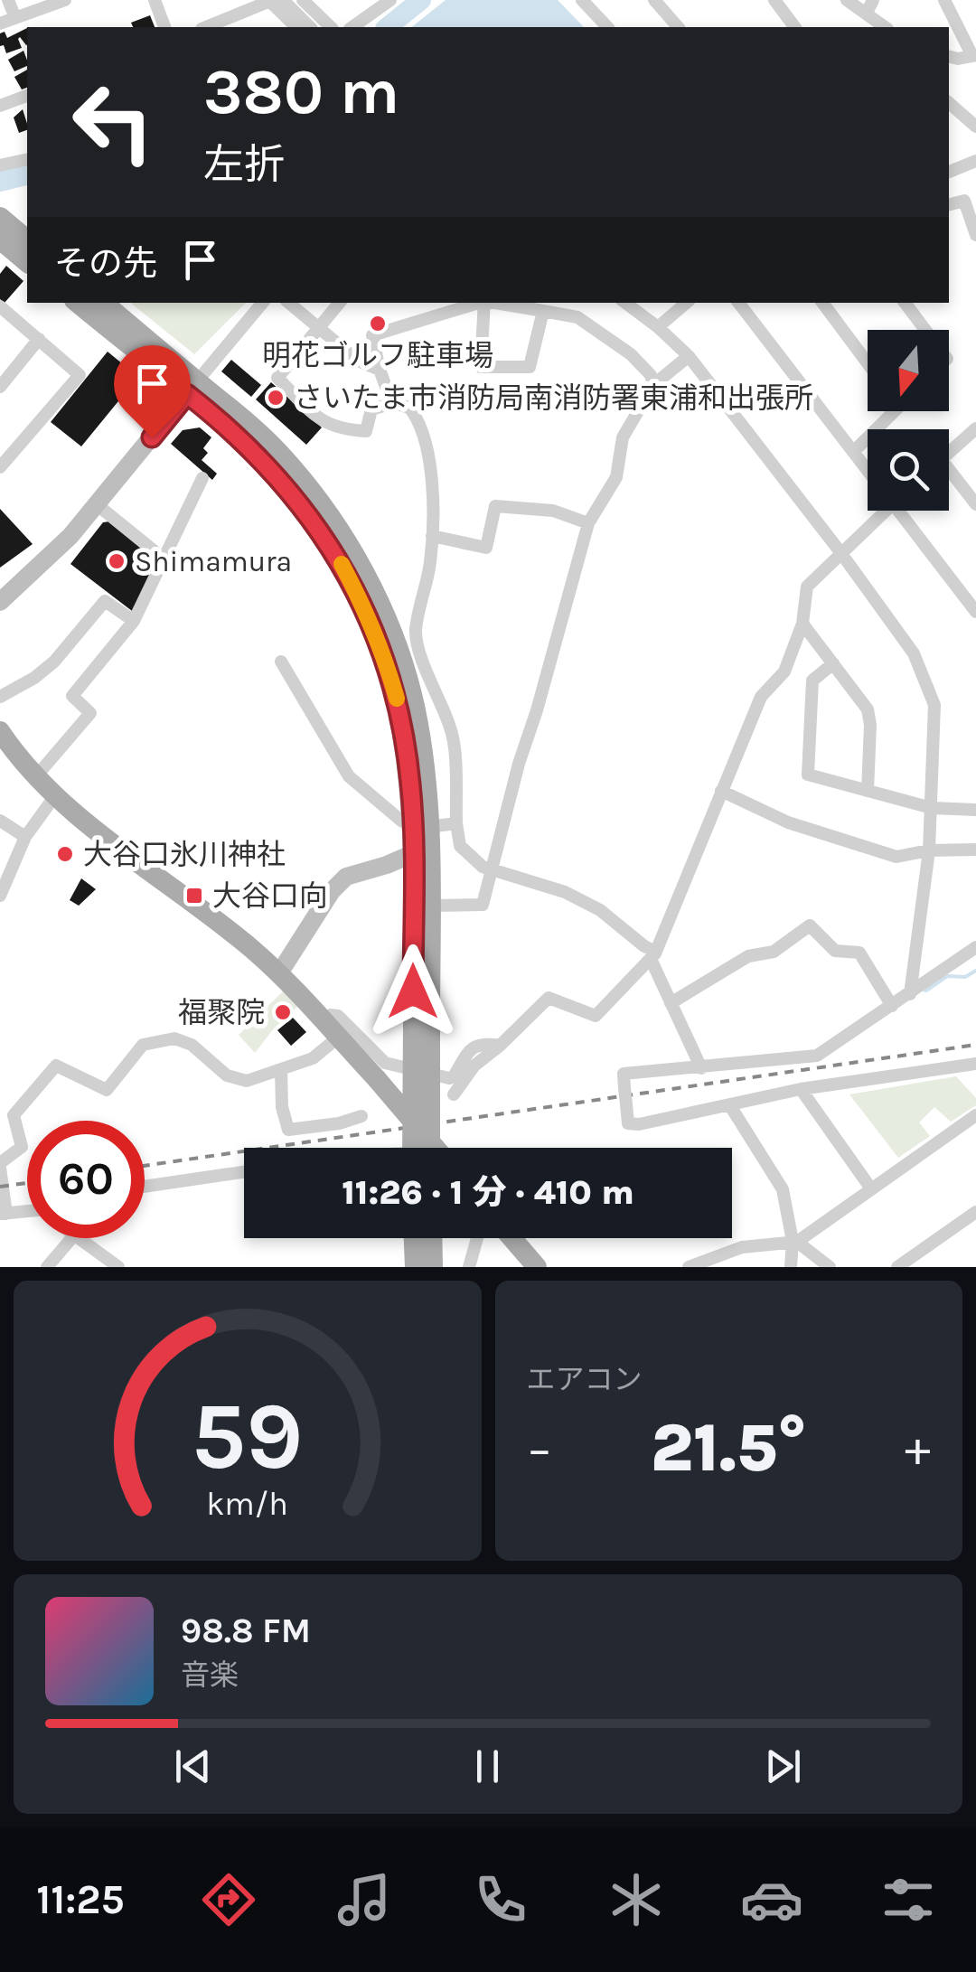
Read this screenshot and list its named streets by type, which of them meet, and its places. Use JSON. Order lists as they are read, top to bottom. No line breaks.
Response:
{"places":{"other":["明花ゴルフ駐車場","さいたま市消防局南消防署東浦和出張所","Shimamura","大谷口氷川神社","福聚院"],"transit":["大谷口向"]},"north":"bottom","page":{"turn":["380 m","左折"],"then":"その先","limit":"60","trip":"11:26 · 1 分 · 410 m","tile":"エアコン","heat":["−","21.5°","+"],"song":["98.8 FM","音楽"],"tabs":"11:25","gauge":["59","km/h"]}}
